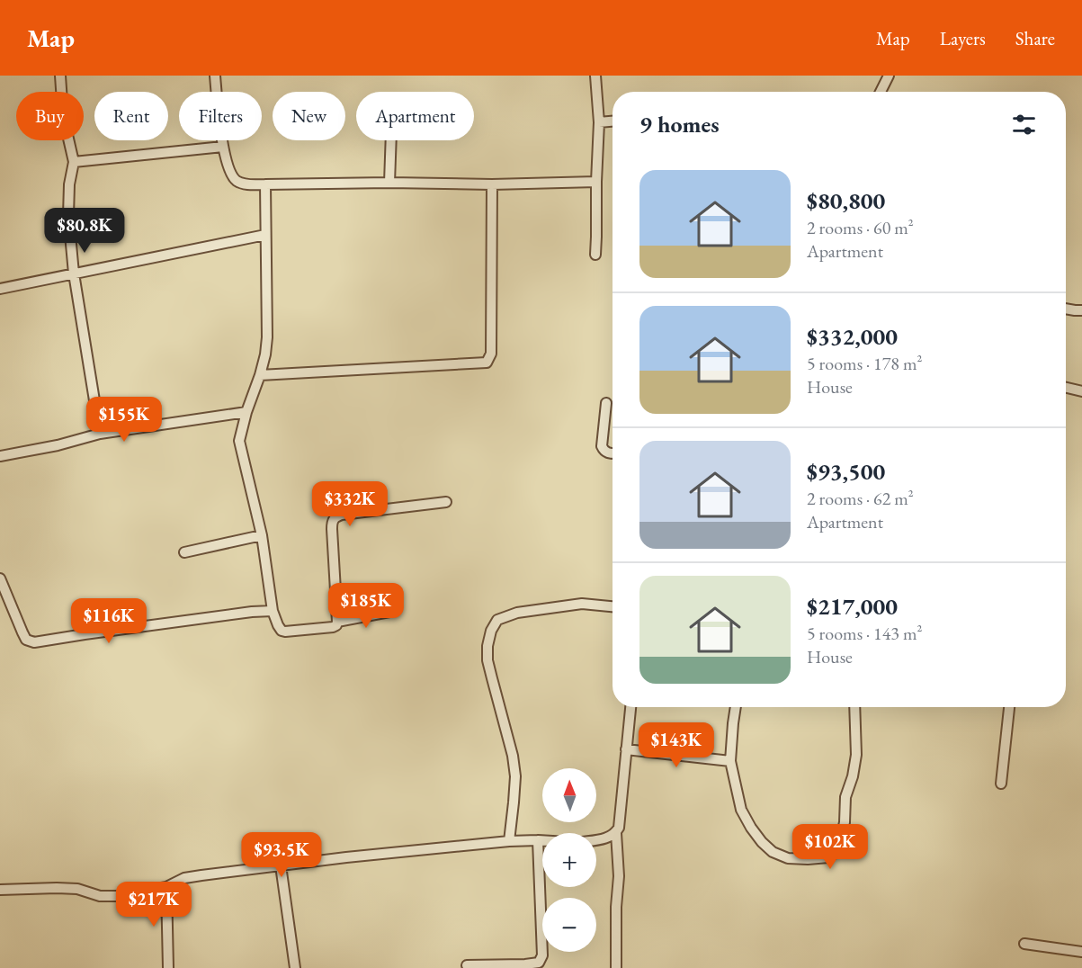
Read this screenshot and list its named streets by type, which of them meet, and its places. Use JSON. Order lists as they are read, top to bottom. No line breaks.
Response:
{"north":"top","page":{"header":"Map","nav":["Map","Layers","Share"],"chip":["Buy","Rent","Filters","New","Apartment"],"heading":"9 homes","list":[{"name":"$80,800","note":"2 rooms · 60 m² · Apartment"},{"name":"$332,000","note":"5 rooms · 178 m² · House"},{"name":"$93,500","note":"2 rooms · 62 m² · Apartment"},{"name":"$217,000","note":"5 rooms · 143 m² · House"}],"price":["$80.8K","$155K","$332K","$185K","$116K","$143K","$102K","$93.5K","$217K"],"map_buttons":["+","−"]}}
